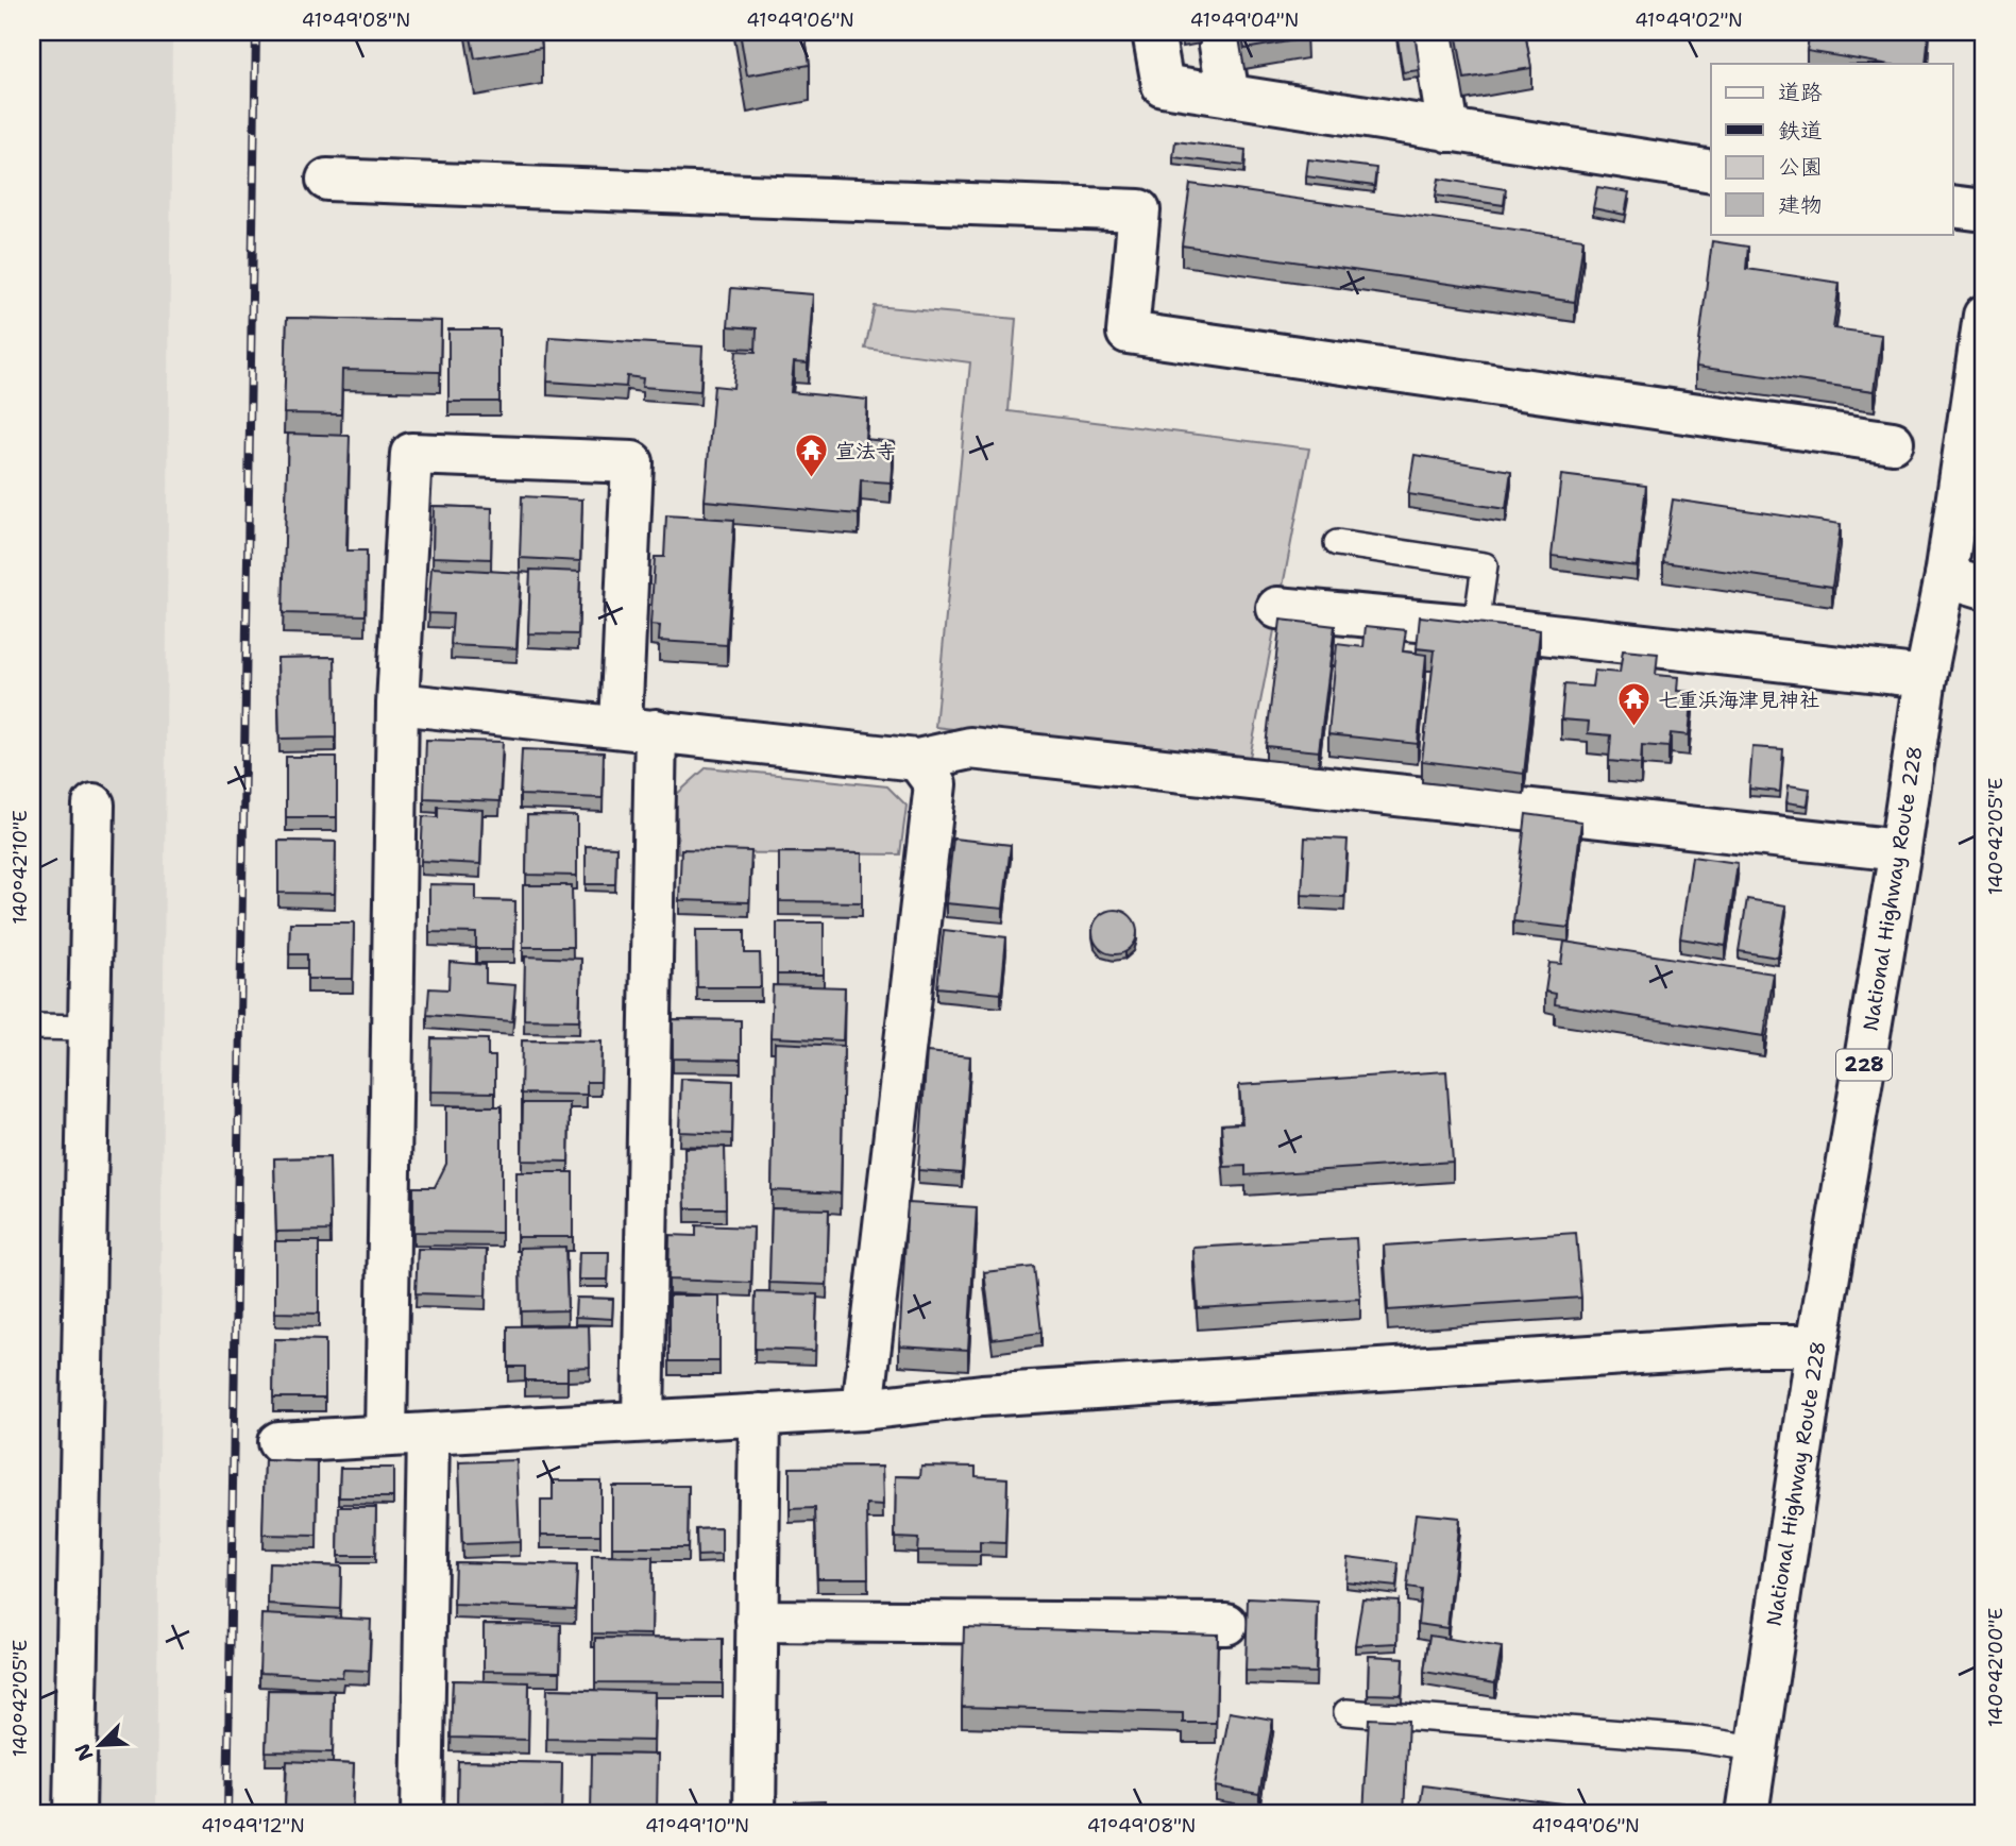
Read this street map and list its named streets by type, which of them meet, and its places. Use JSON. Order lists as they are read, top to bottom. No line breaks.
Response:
{"streets":{"main road":["National Highway Route 228","228"]},"places":{"temple":["宣法寺","七重浜海津見神社"]},"legend":["道路","鉄道","公園","建物"],"north":"bottom left","coordinates":["41°49'08\"N","41°49'06\"N","41°49'04\"N","41°49'02\"N","140°42'05\"E","140°42'10\"E","140°42'00\"E","41°49'12\"N","41°49'10\"N"]}
